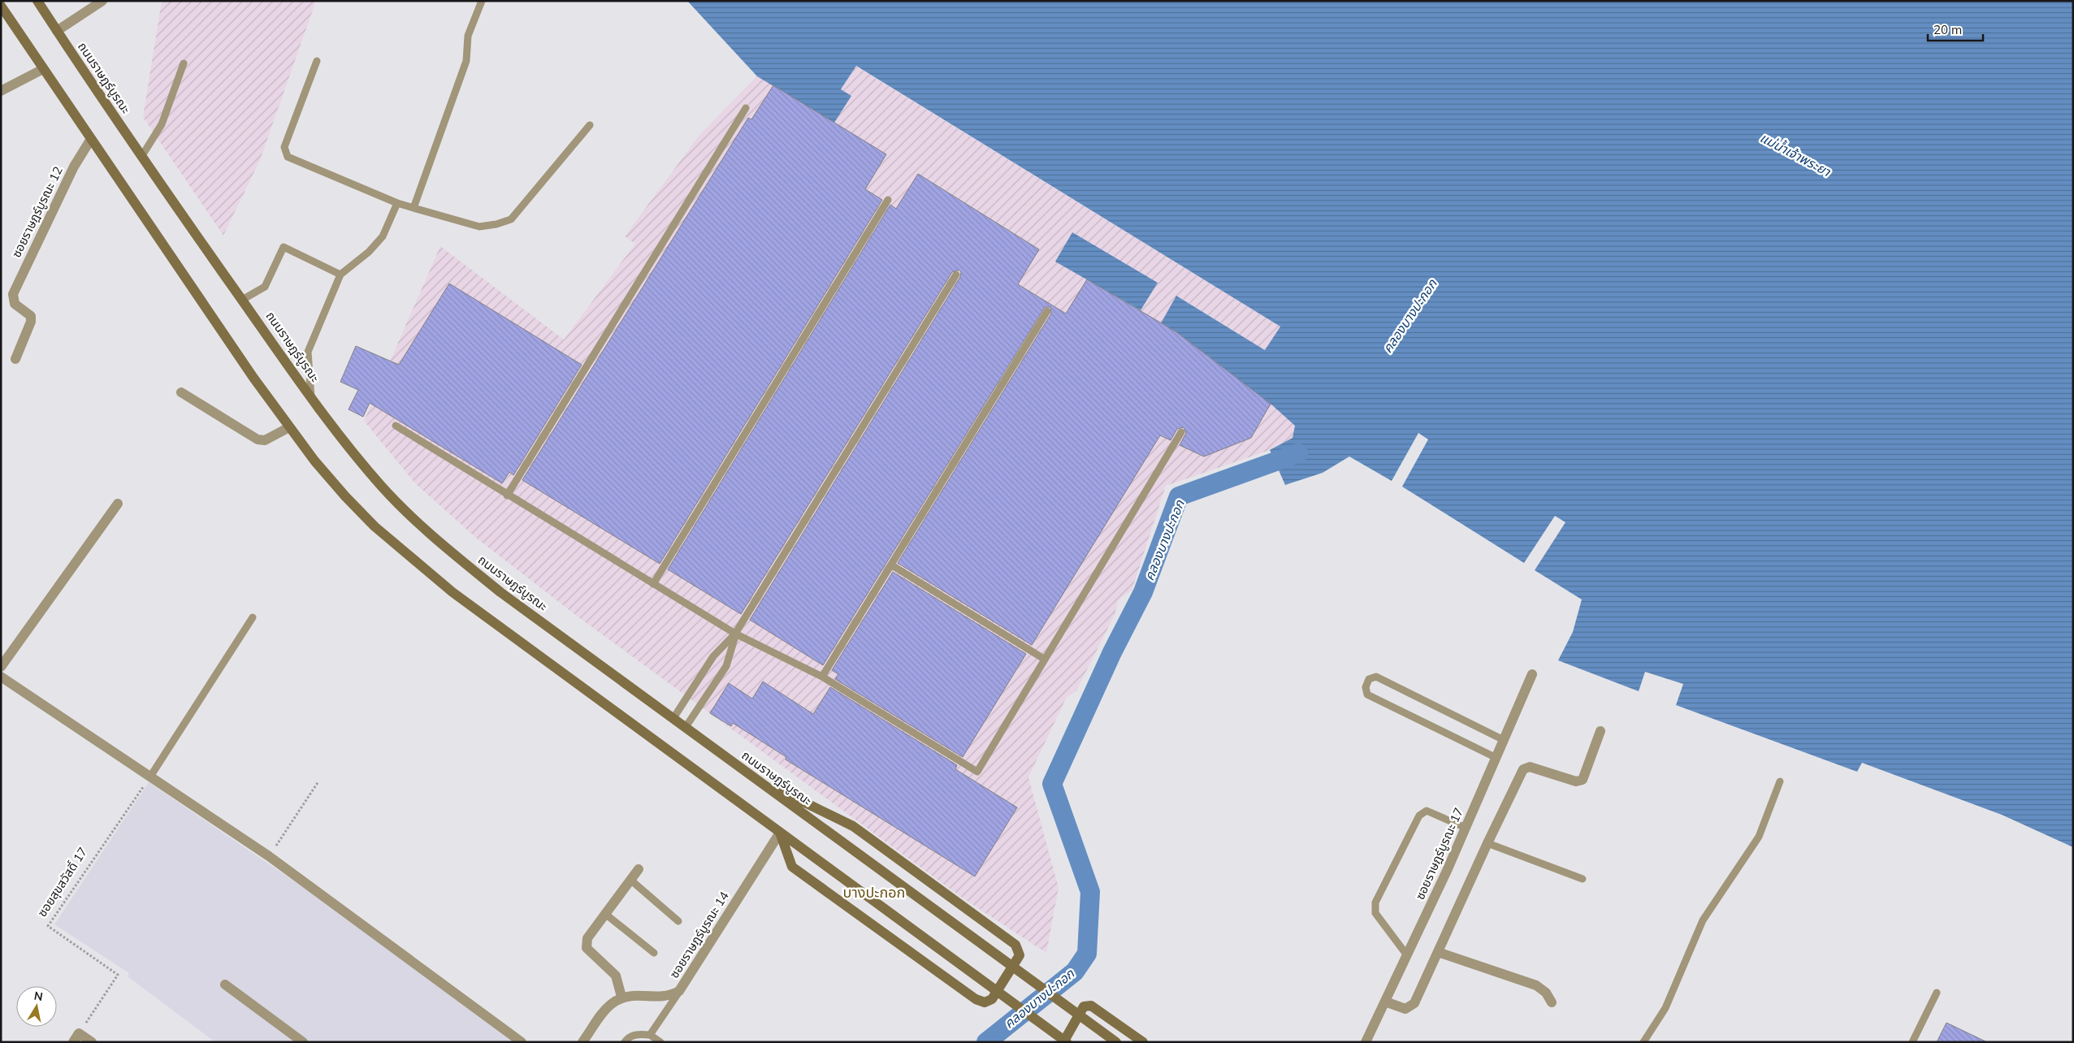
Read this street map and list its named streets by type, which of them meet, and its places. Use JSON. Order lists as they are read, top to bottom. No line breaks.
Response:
{"streets":{"main road":["ถนนราษฎร์บูรณะ"],"street":["ซอยราษฎร์บูรณะ 12","ซอยราษฎร์บูรณะ 17","ซอยราษฎร์บูรณะ 14"],"path":["ซอยสุขสวัสดิ์ 17"]},"districts":["บางปะกอก"],"water":["แม่น้ำเจ้าพระยา","คลองบางปะกอก"],"scale_bar":"20 m","north":"top"}
